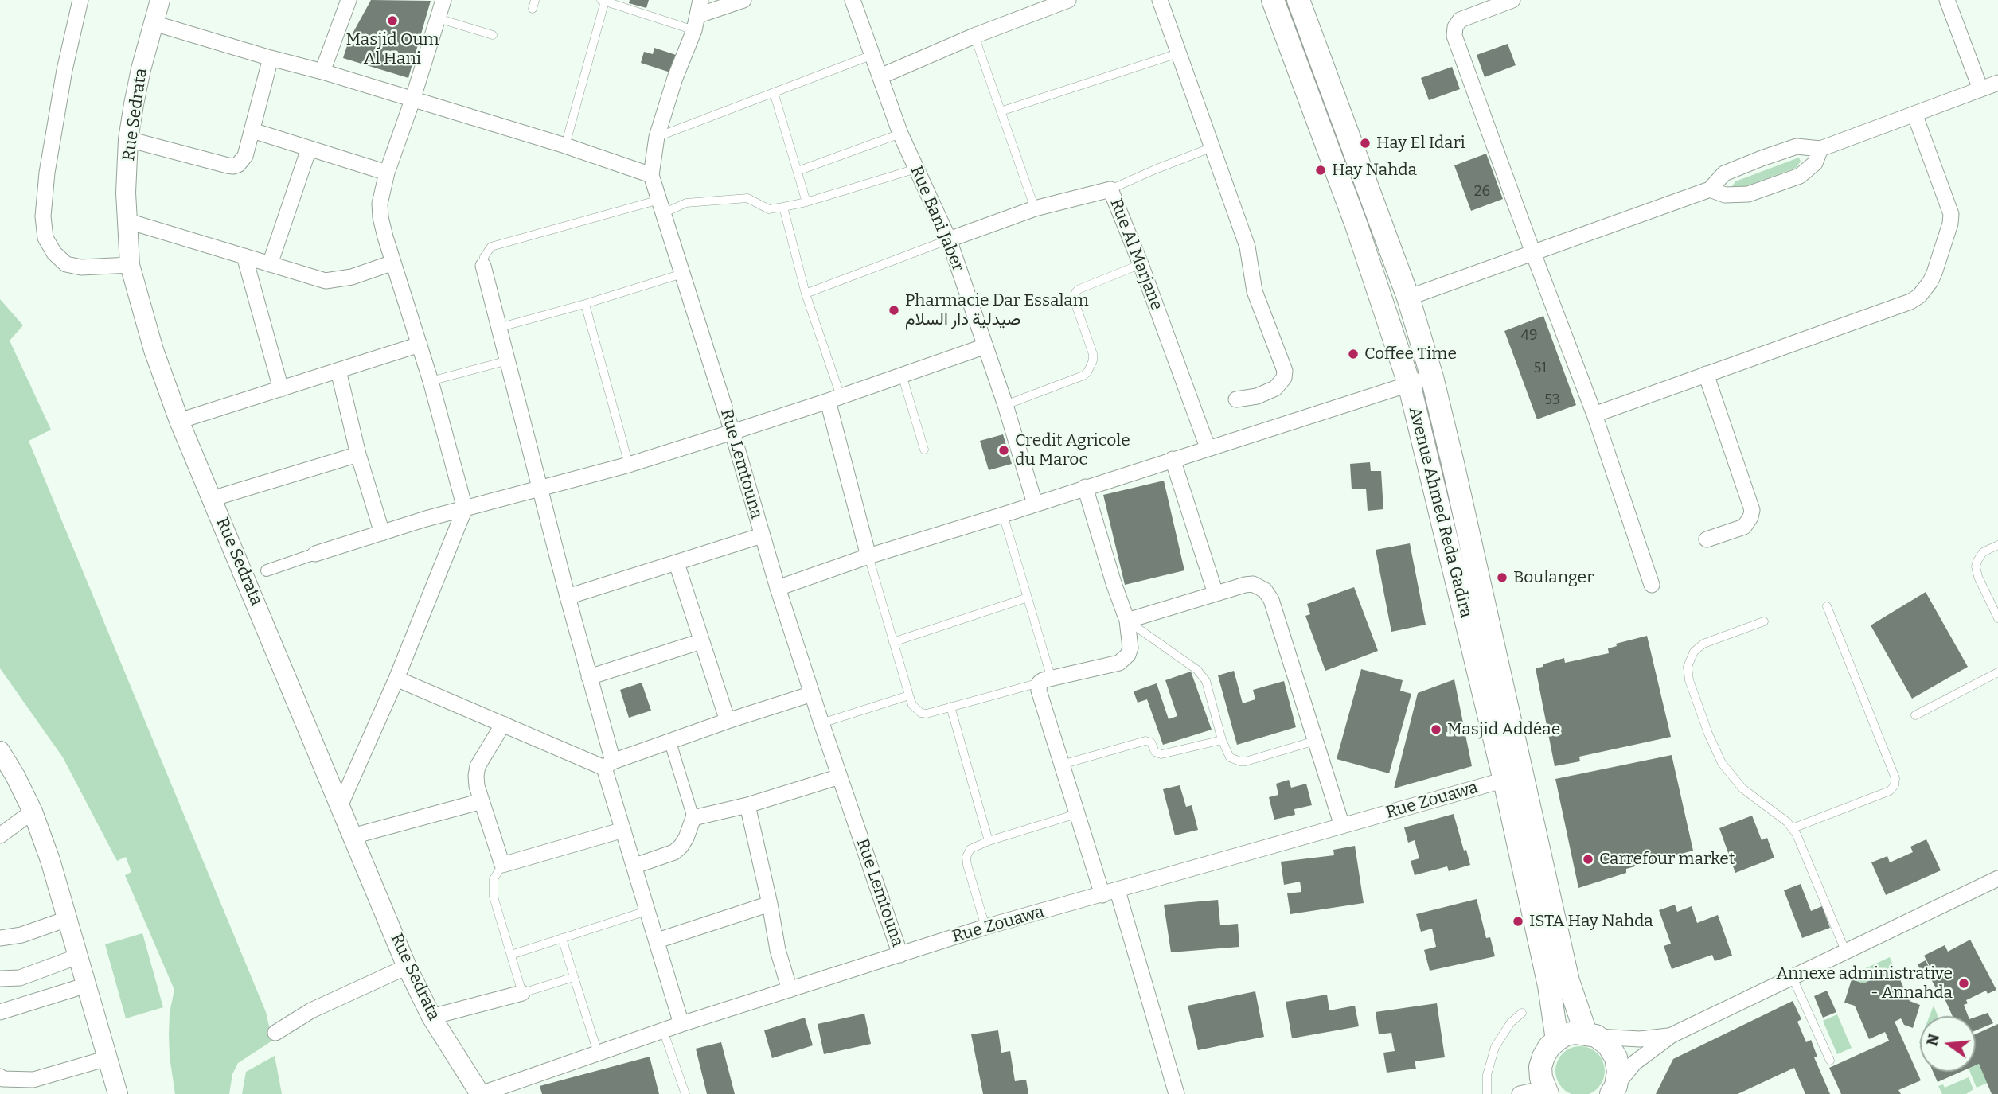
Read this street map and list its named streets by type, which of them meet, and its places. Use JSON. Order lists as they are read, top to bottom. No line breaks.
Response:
{"streets":{"main road":["Avenue Ahmed Reda Gadira"],"street":["Rue Sedrata","Rue Bani Jaber","Rue Al Marjane","Rue Lemtouna","Rue Zouawa"]},"crossings":[["Rue Sedrata","Rue Zouawa"],["Rue Bani Jaber","Rue Al Marjane"],["Rue Lemtouna","Rue Zouawa"],["Avenue Ahmed Reda Gadira","Rue Zouawa"]],"places":["Masjid Oum Al Hani","Hay El Idari","Hay Nahda","Pharmacie Dar Essalam صيدلية دار السلام","Coffee Time","Credit Agricole du Maroc","Boulanger","Masjid Addéae","Carrefour market","ISTA Hay Nahda","Annexe administrative - Annahda"],"house_numbers":["26","49","51","53"],"north":"left"}
